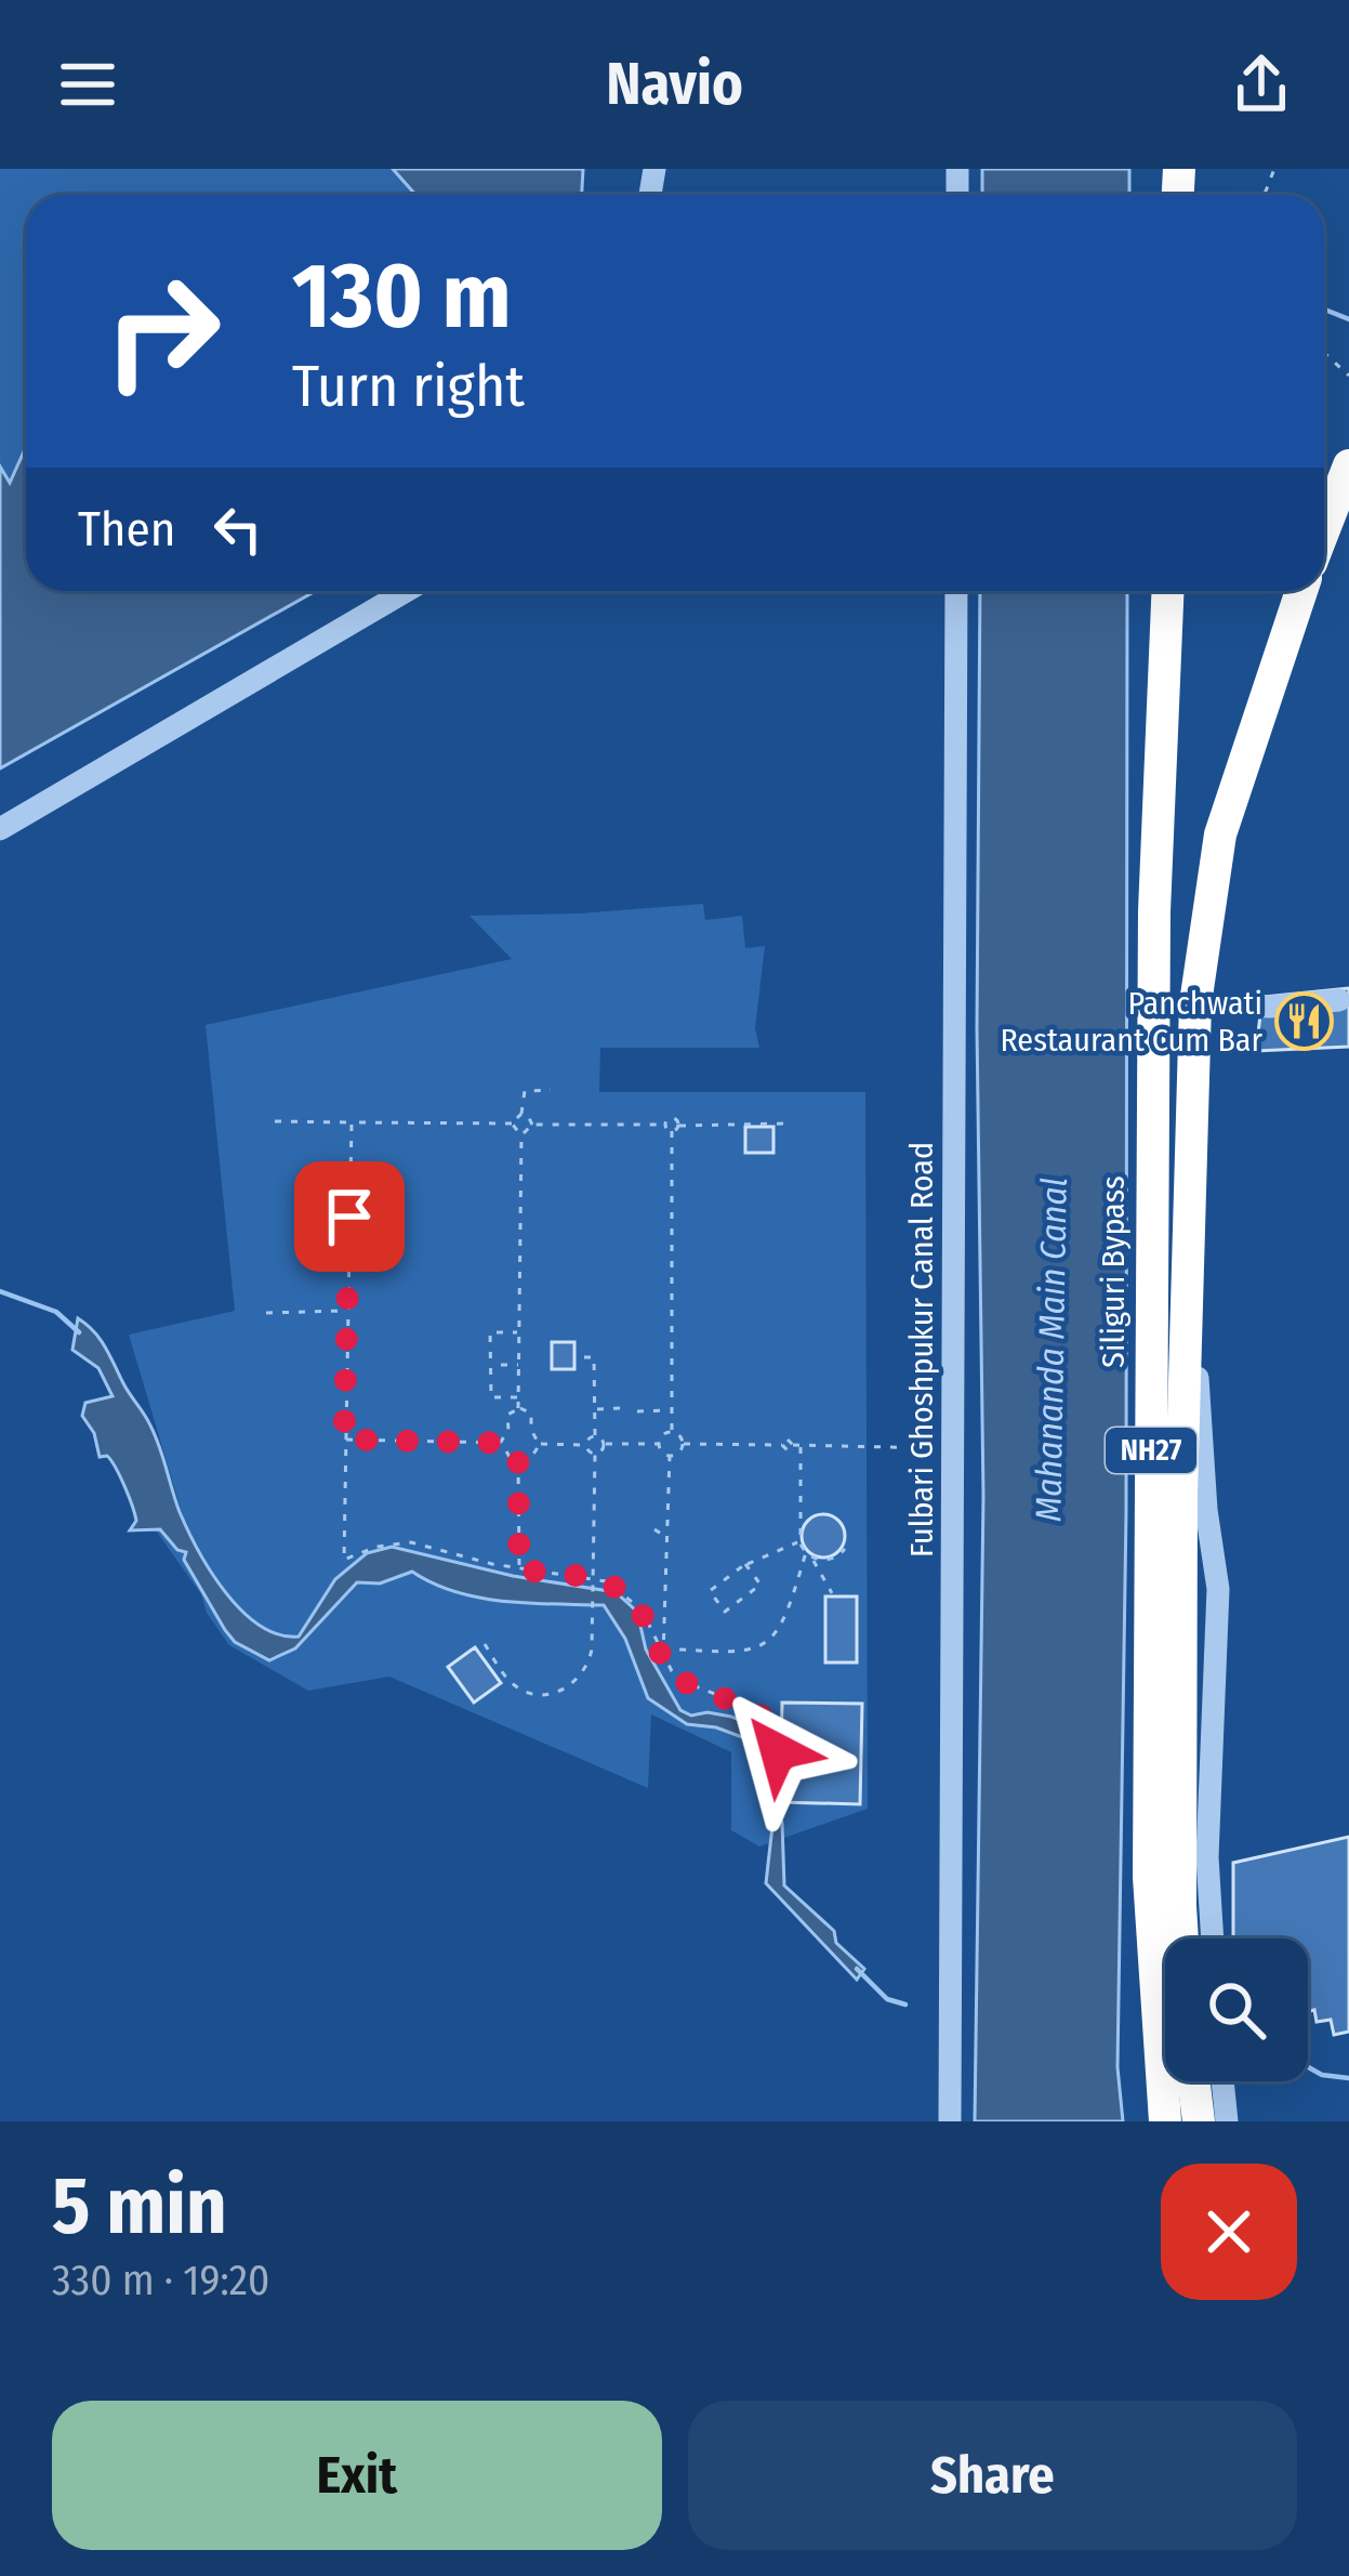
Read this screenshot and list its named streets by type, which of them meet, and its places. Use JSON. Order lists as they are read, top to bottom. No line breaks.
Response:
{"streets":{"highway":["Siliguri Bypass","NH27"],"street":["Fulbari Ghoshpukur Canal Road"]},"water":["Mahananda Main Canal"],"places":{"restaurant":["Panchwati Restaurant Cum Bar"]},"page":{"header":"Navio","turn":["130 m","Turn right"],"then":"Then","heading":["5 min","330 m · 19:20"],"buttons":["Exit","Share"]}}
